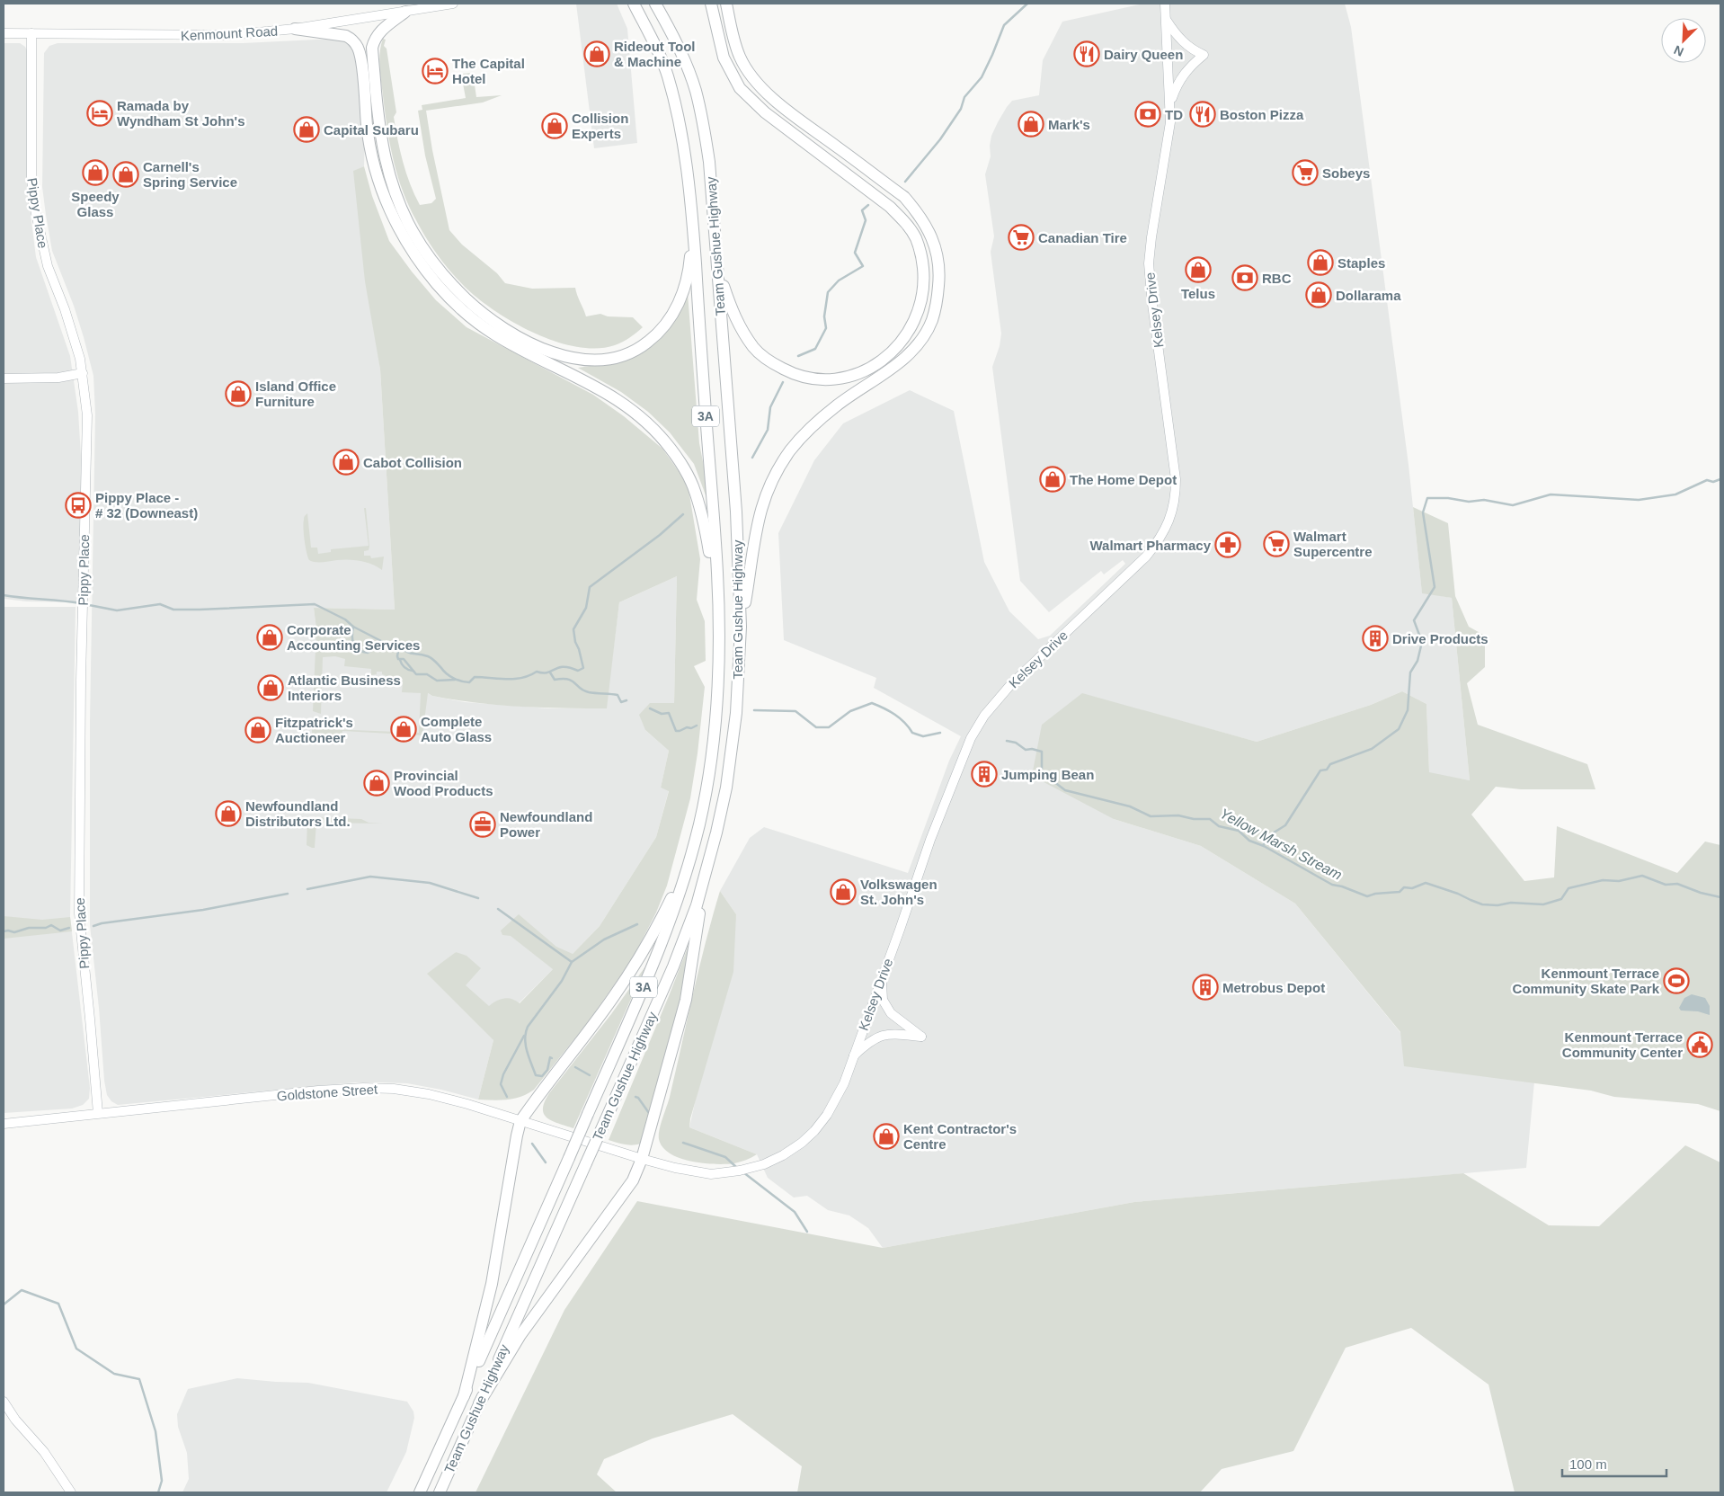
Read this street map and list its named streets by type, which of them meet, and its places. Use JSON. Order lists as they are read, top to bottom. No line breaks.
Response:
{"streets":{"highway":["Team Gushue Highway","3A"],"main road":["Kenmount Road","Pippy Place","Kelsey Drive","Goldstone Street"]},"crossings":[["Kenmount Road","Pippy Place"],["Pippy Place","Goldstone Street"],["Kelsey Drive","Goldstone Street"]],"water":["Yellow Marsh Stream"],"places":{"shop":["Rideout Tool & Machine","Mark's","Collision Experts","Capital Subaru","Speedy Glass","Carnell's Spring Service","Staples","Telus","Dollarama","Island Office Furniture","Cabot Collision","The Home Depot","Corporate Accounting Services","Atlantic Business Interiors","Complete Auto Glass","Fitzpatrick's Auctioneer","Provincial Wood Products","Newfoundland Distributors Ltd.","Volkswagen St. John's","Kent Contractor's Centre"],"restaurant":["Dairy Queen","Boston Pizza"],"hotel":["The Capital Hotel","Ramada by Wyndham St John's"],"bank":["TD","RBC"],"supermarket":["Sobeys","Canadian Tire","Walmart Supercentre"],"bus stop":["Pippy Place - # 32 (Downeast)"],"pharmacy":["Walmart Pharmacy"],"building":["Drive Products","Jumping Bean","Metrobus Depot"],"office":["Newfoundland Power"],"sports":["Kenmount Terrace Community Skate Park"],"public building":["Kenmount Terrace Community Center"]},"scale_bar":"100 m","north":"bottom left"}
